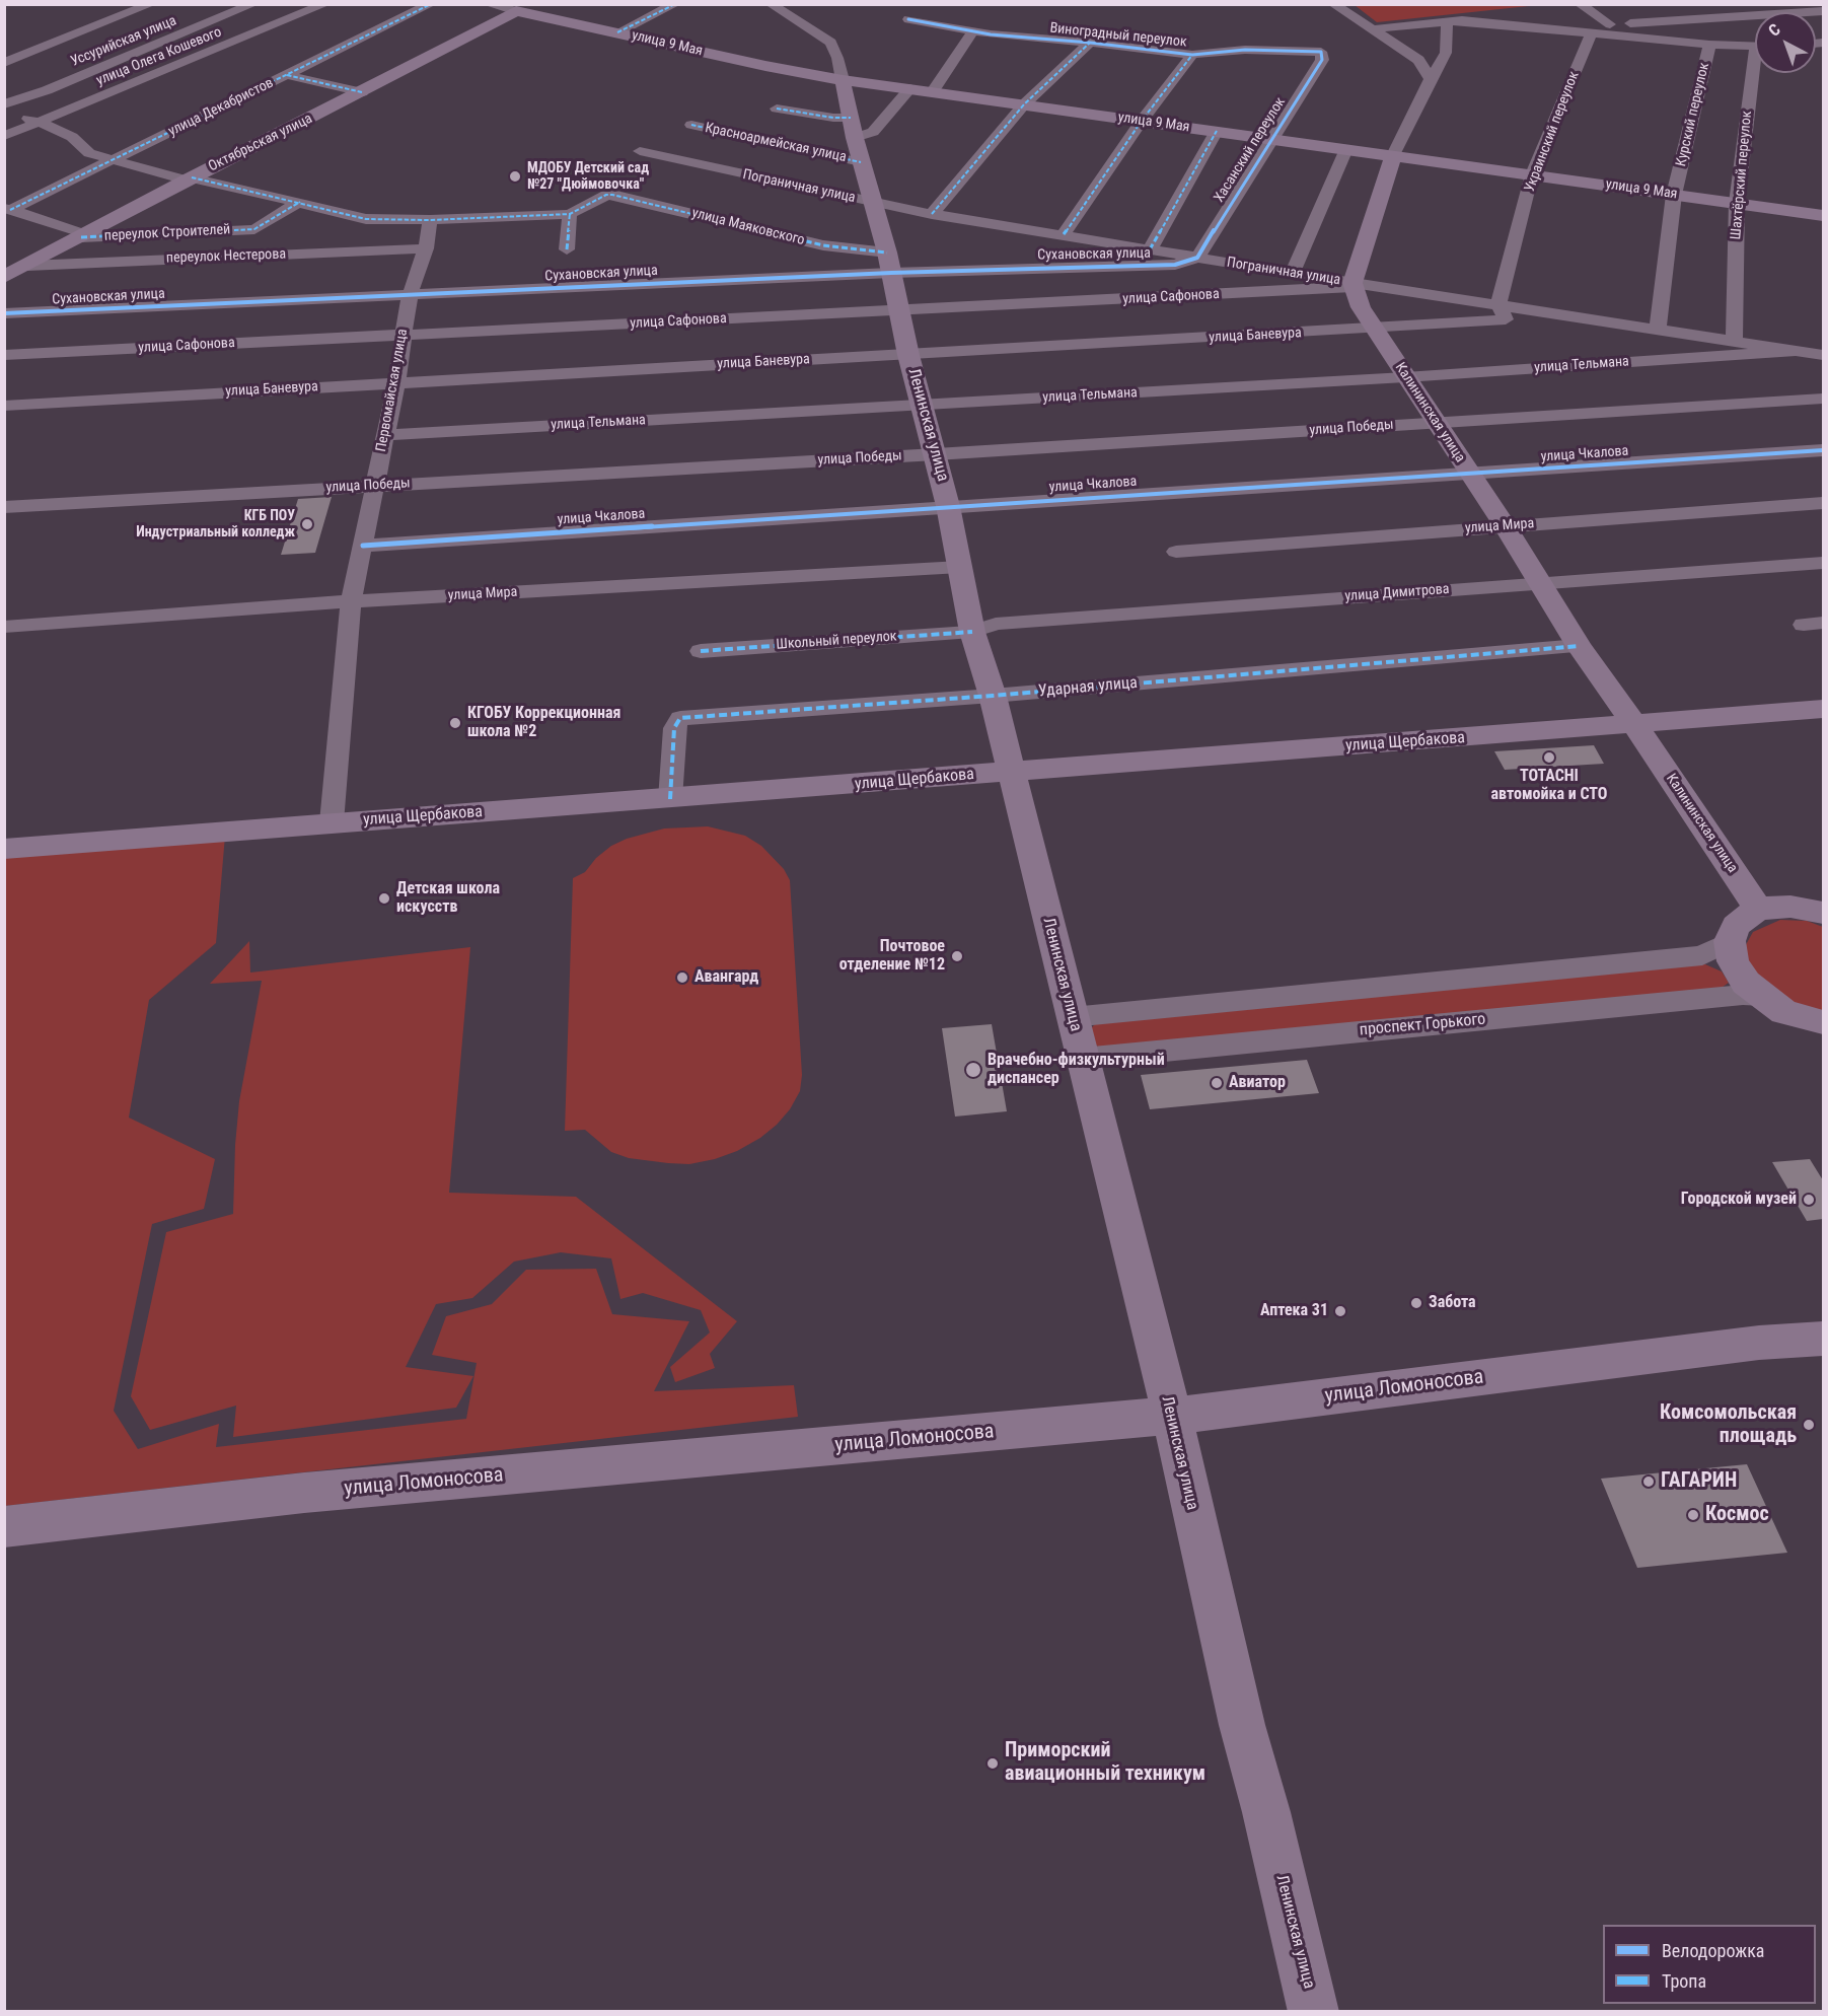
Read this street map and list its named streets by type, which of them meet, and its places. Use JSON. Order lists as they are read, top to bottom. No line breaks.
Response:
{"streets":{"main road":["улица 9 Мая","Октябрьская улица","Калининская улица","Ленинская улица","улица Щербакова","улица Ломоносова"],"street":["Виноградный переулок","Уссурийская улица","улица Олега Кошевого","улица Декабристов","Курский переулок","Украинский переулок","Красноармейская улица","Хасанский переулок","Шахтёрский переулок","Пограничная улица","улица Маяковского","переулок Строителей","Сухановская улица","переулок Нестерова","улица Сафонова","улица Баневура","улица Тельмана","Первомайская улица","улица Победы","улица Чкалова","улица Мира","улица Димитрова","Школьный переулок","Ударная улица","проспект Горького"]},"crossings":[["Виноградный переулок","Хасанский переулок"],["улица 9 Мая","Курский переулок"],["улица 9 Мая","Украинский переулок"],["улица 9 Мая","Октябрьская улица"],["улица 9 Мая","Хасанский переулок"],["улица 9 Мая","Шахтёрский переулок"],["улица 9 Мая","Ленинская улица"],["Курский переулок","Пограничная улица"],["Украинский переулок","Пограничная улица"],["Украинский переулок","улица Баневура"],["Октябрьская улица","переулок Строителей"],["Октябрьская улица","переулок Нестерова"],["Красноармейская улица","Ленинская улица"],["Хасанский переулок","Пограничная улица"],["Хасанский переулок","Сухановская улица"],["Шахтёрский переулок","Пограничная улица"],["Пограничная улица","Сухановская улица"],["Пограничная улица","улица Сафонова"],["Пограничная улица","улица Баневура"],["Пограничная улица","улица Тельмана"],["Пограничная улица","Калининская улица"],["Пограничная улица","Ленинская улица"],["улица Маяковского","Сухановская улица"],["улица Маяковского","Ленинская улица"],["Сухановская улица","Первомайская улица"],["Сухановская улица","Ленинская улица"],["переулок Нестерова","Первомайская улица"],["улица Сафонова","Первомайская улица"],["улица Сафонова","Калининская улица"],["улица Сафонова","Ленинская улица"],["улица Баневура","Первомайская улица"],["улица Баневура","Калининская улица"],["улица Баневура","Ленинская улица"],["улица Тельмана","Первомайская улица"],["улица Тельмана","Калининская улица"],["улица Тельмана","Ленинская улица"],["Первомайская улица","улица Победы"],["Первомайская улица","улица Чкалова"],["Первомайская улица","улица Мира"],["Первомайская улица","улица Щербакова"],["Калининская улица","улица Победы"],["Калининская улица","улица Чкалова"],["Калининская улица","улица Мира"],["Калининская улица","улица Димитрова"],["Калининская улица","Ударная улица"],["Калининская улица","улица Щербакова"],["Ленинская улица","улица Победы"],["Ленинская улица","улица Чкалова"],["Ленинская улица","улица Мира"],["Ленинская улица","улица Димитрова"],["Ленинская улица","Школьный переулок"],["Ленинская улица","Ударная улица"],["Ленинская улица","улица Щербакова"],["Ленинская улица","проспект Горького"],["Ленинская улица","улица Ломоносова"],["улица Димитрова","Школьный переулок"],["Ударная улица","улица Щербакова"]],"places":["МДОБУ Детский сад №27 \"Дюймовочка\"","КГБ ПОУ Индустриальный колледж","КГОБУ Коррекционная школа №2","TOTACHI автомойка и СТО","Детская школа искусств","Почтовое отделение №12","Авангард","Врачебно-физкультурный диспансер","Авиатор","Городской музей","Забота","Аптека 31","Комсомольская площадь","ГАГАРИН","Космос","Приморский авиационный техникум"],"legend":["Велодорожка","Тропа"],"north":"top left"}
